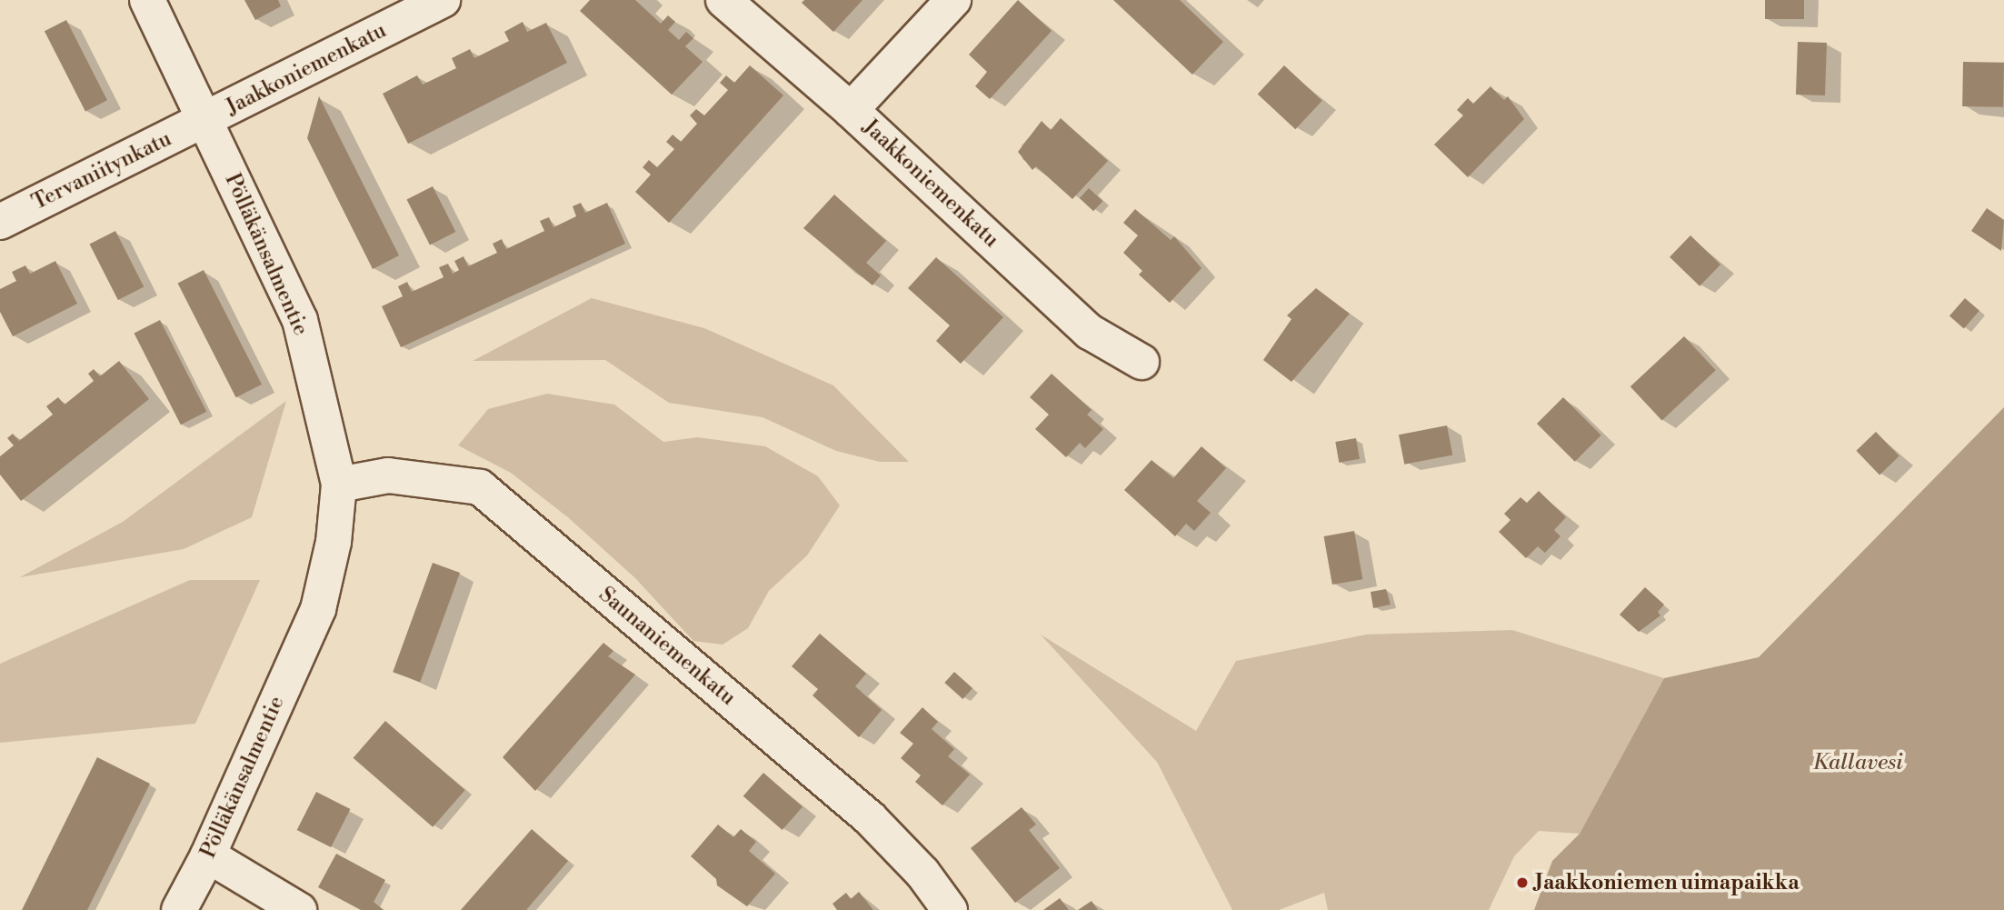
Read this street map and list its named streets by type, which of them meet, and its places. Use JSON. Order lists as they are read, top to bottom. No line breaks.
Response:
{"streets":{"street":["Jaakkoniemenkatu","Tervaniitynkatu","Pölläkänsalmentie","Saunaniemenkatu"]},"crossings":[["Jaakkoniemenkatu","Tervaniitynkatu"],["Jaakkoniemenkatu","Pölläkänsalmentie"],["Tervaniitynkatu","Pölläkänsalmentie"],["Pölläkänsalmentie","Saunaniemenkatu"]],"water":["Kallavesi"],"places":["Jaakkoniemen uimapaikka"]}
